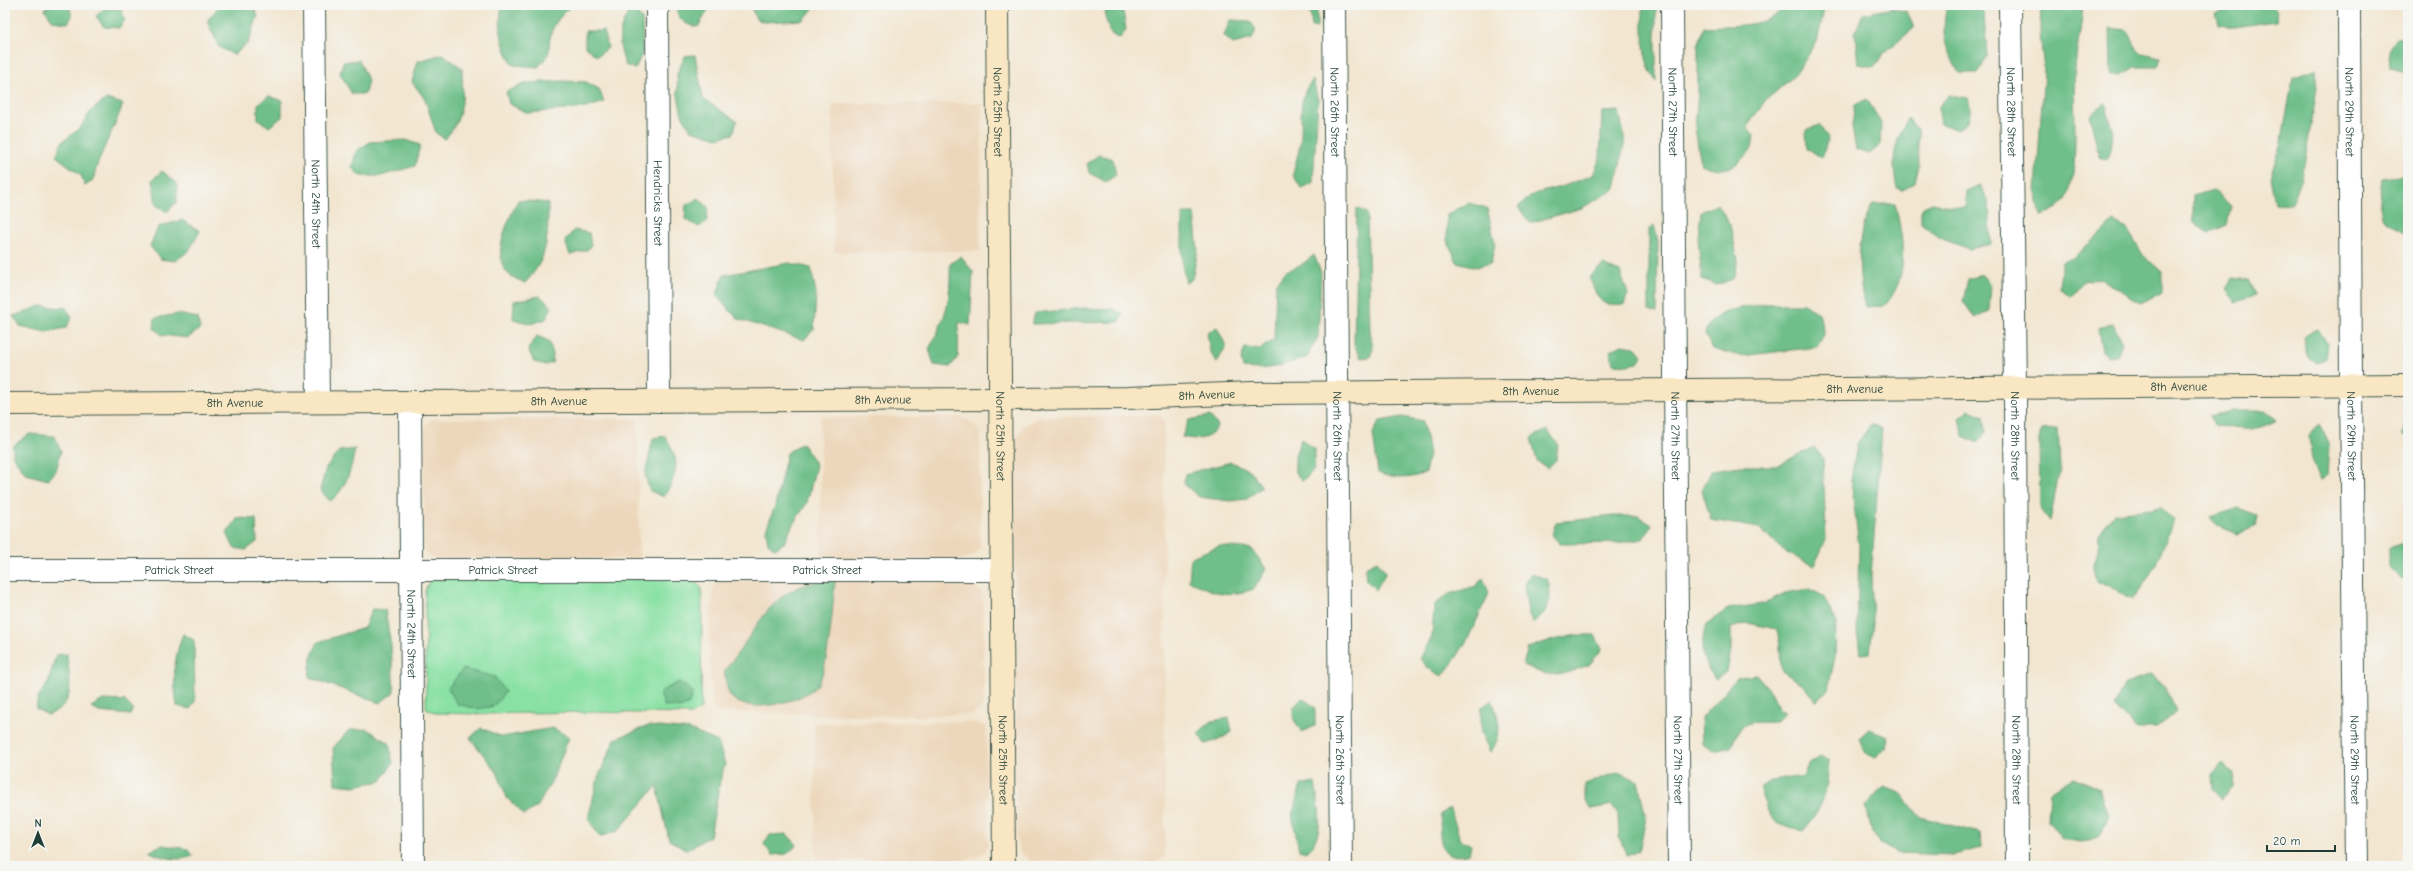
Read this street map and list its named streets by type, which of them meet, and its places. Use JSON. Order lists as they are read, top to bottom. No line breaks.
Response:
{"streets":{"street":["North 25th Street","North 26th Street","North 27th Street","North 28th Street","North 29th Street","Hendricks Street","North 24th Street","8th Avenue","Patrick Street"]},"crossings":[["North 25th Street","8th Avenue"],["North 25th Street","Patrick Street"],["North 26th Street","8th Avenue"],["North 27th Street","8th Avenue"],["North 28th Street","8th Avenue"],["North 29th Street","8th Avenue"],["Hendricks Street","8th Avenue"],["North 24th Street","8th Avenue"],["North 24th Street","Patrick Street"]],"scale_bar":"20 m","north":"top"}
